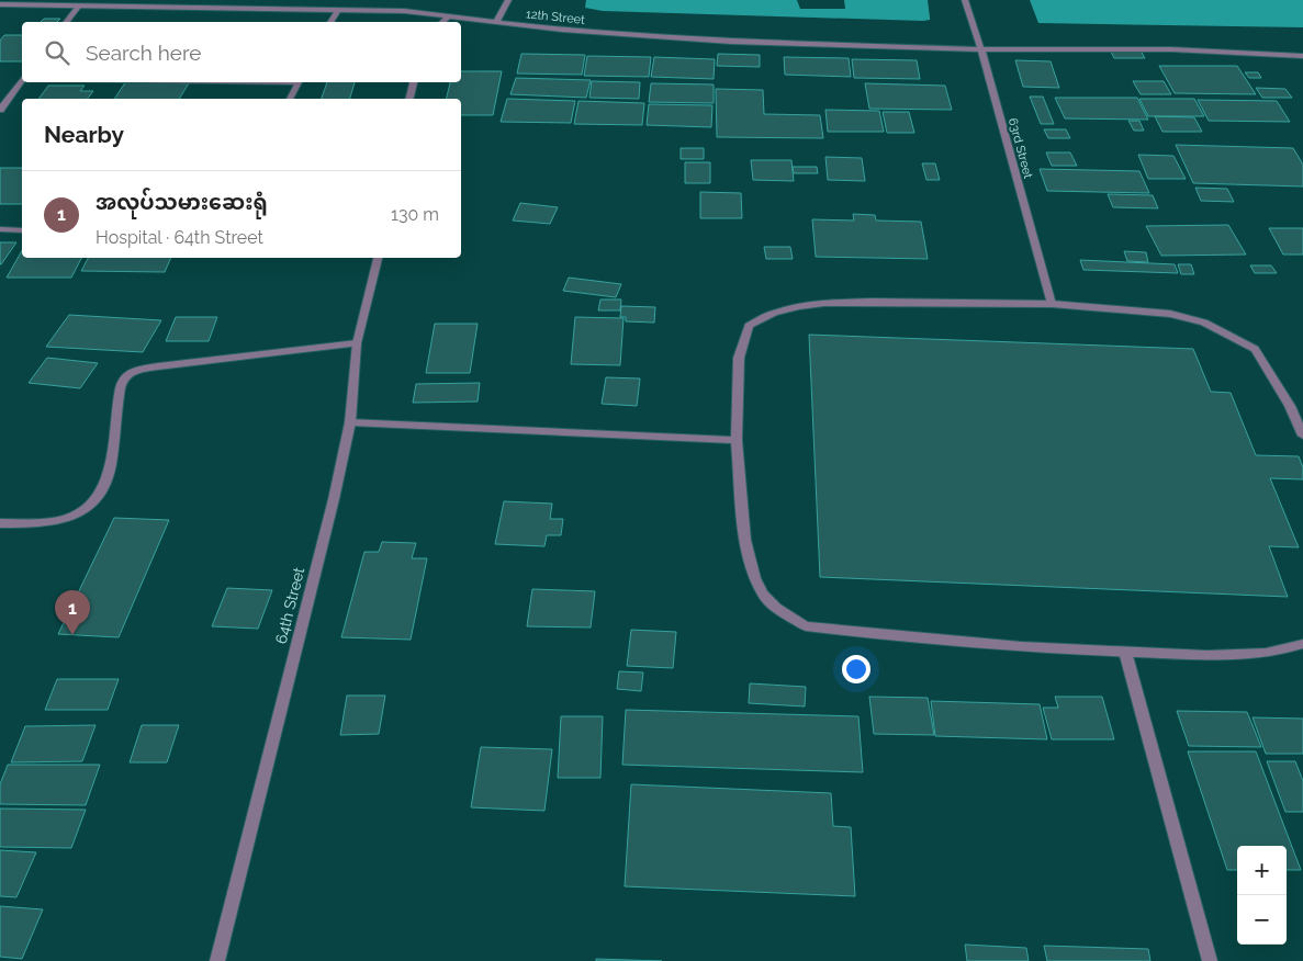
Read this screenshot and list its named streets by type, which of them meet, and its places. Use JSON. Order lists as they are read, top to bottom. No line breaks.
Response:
{"streets":{"street":["12th Street","63rd Street","64th Street"]},"crossings":[["12th Street","63rd Street"]],"page":{"search":"Search here","heading":"Nearby","list":[{"mark":"1","name":"အလုပ်သမားဆေးရုံ","note":"Hospital · 64th Street","value":"130 m"}],"pins":"1","map_buttons":["+","−"]}}
